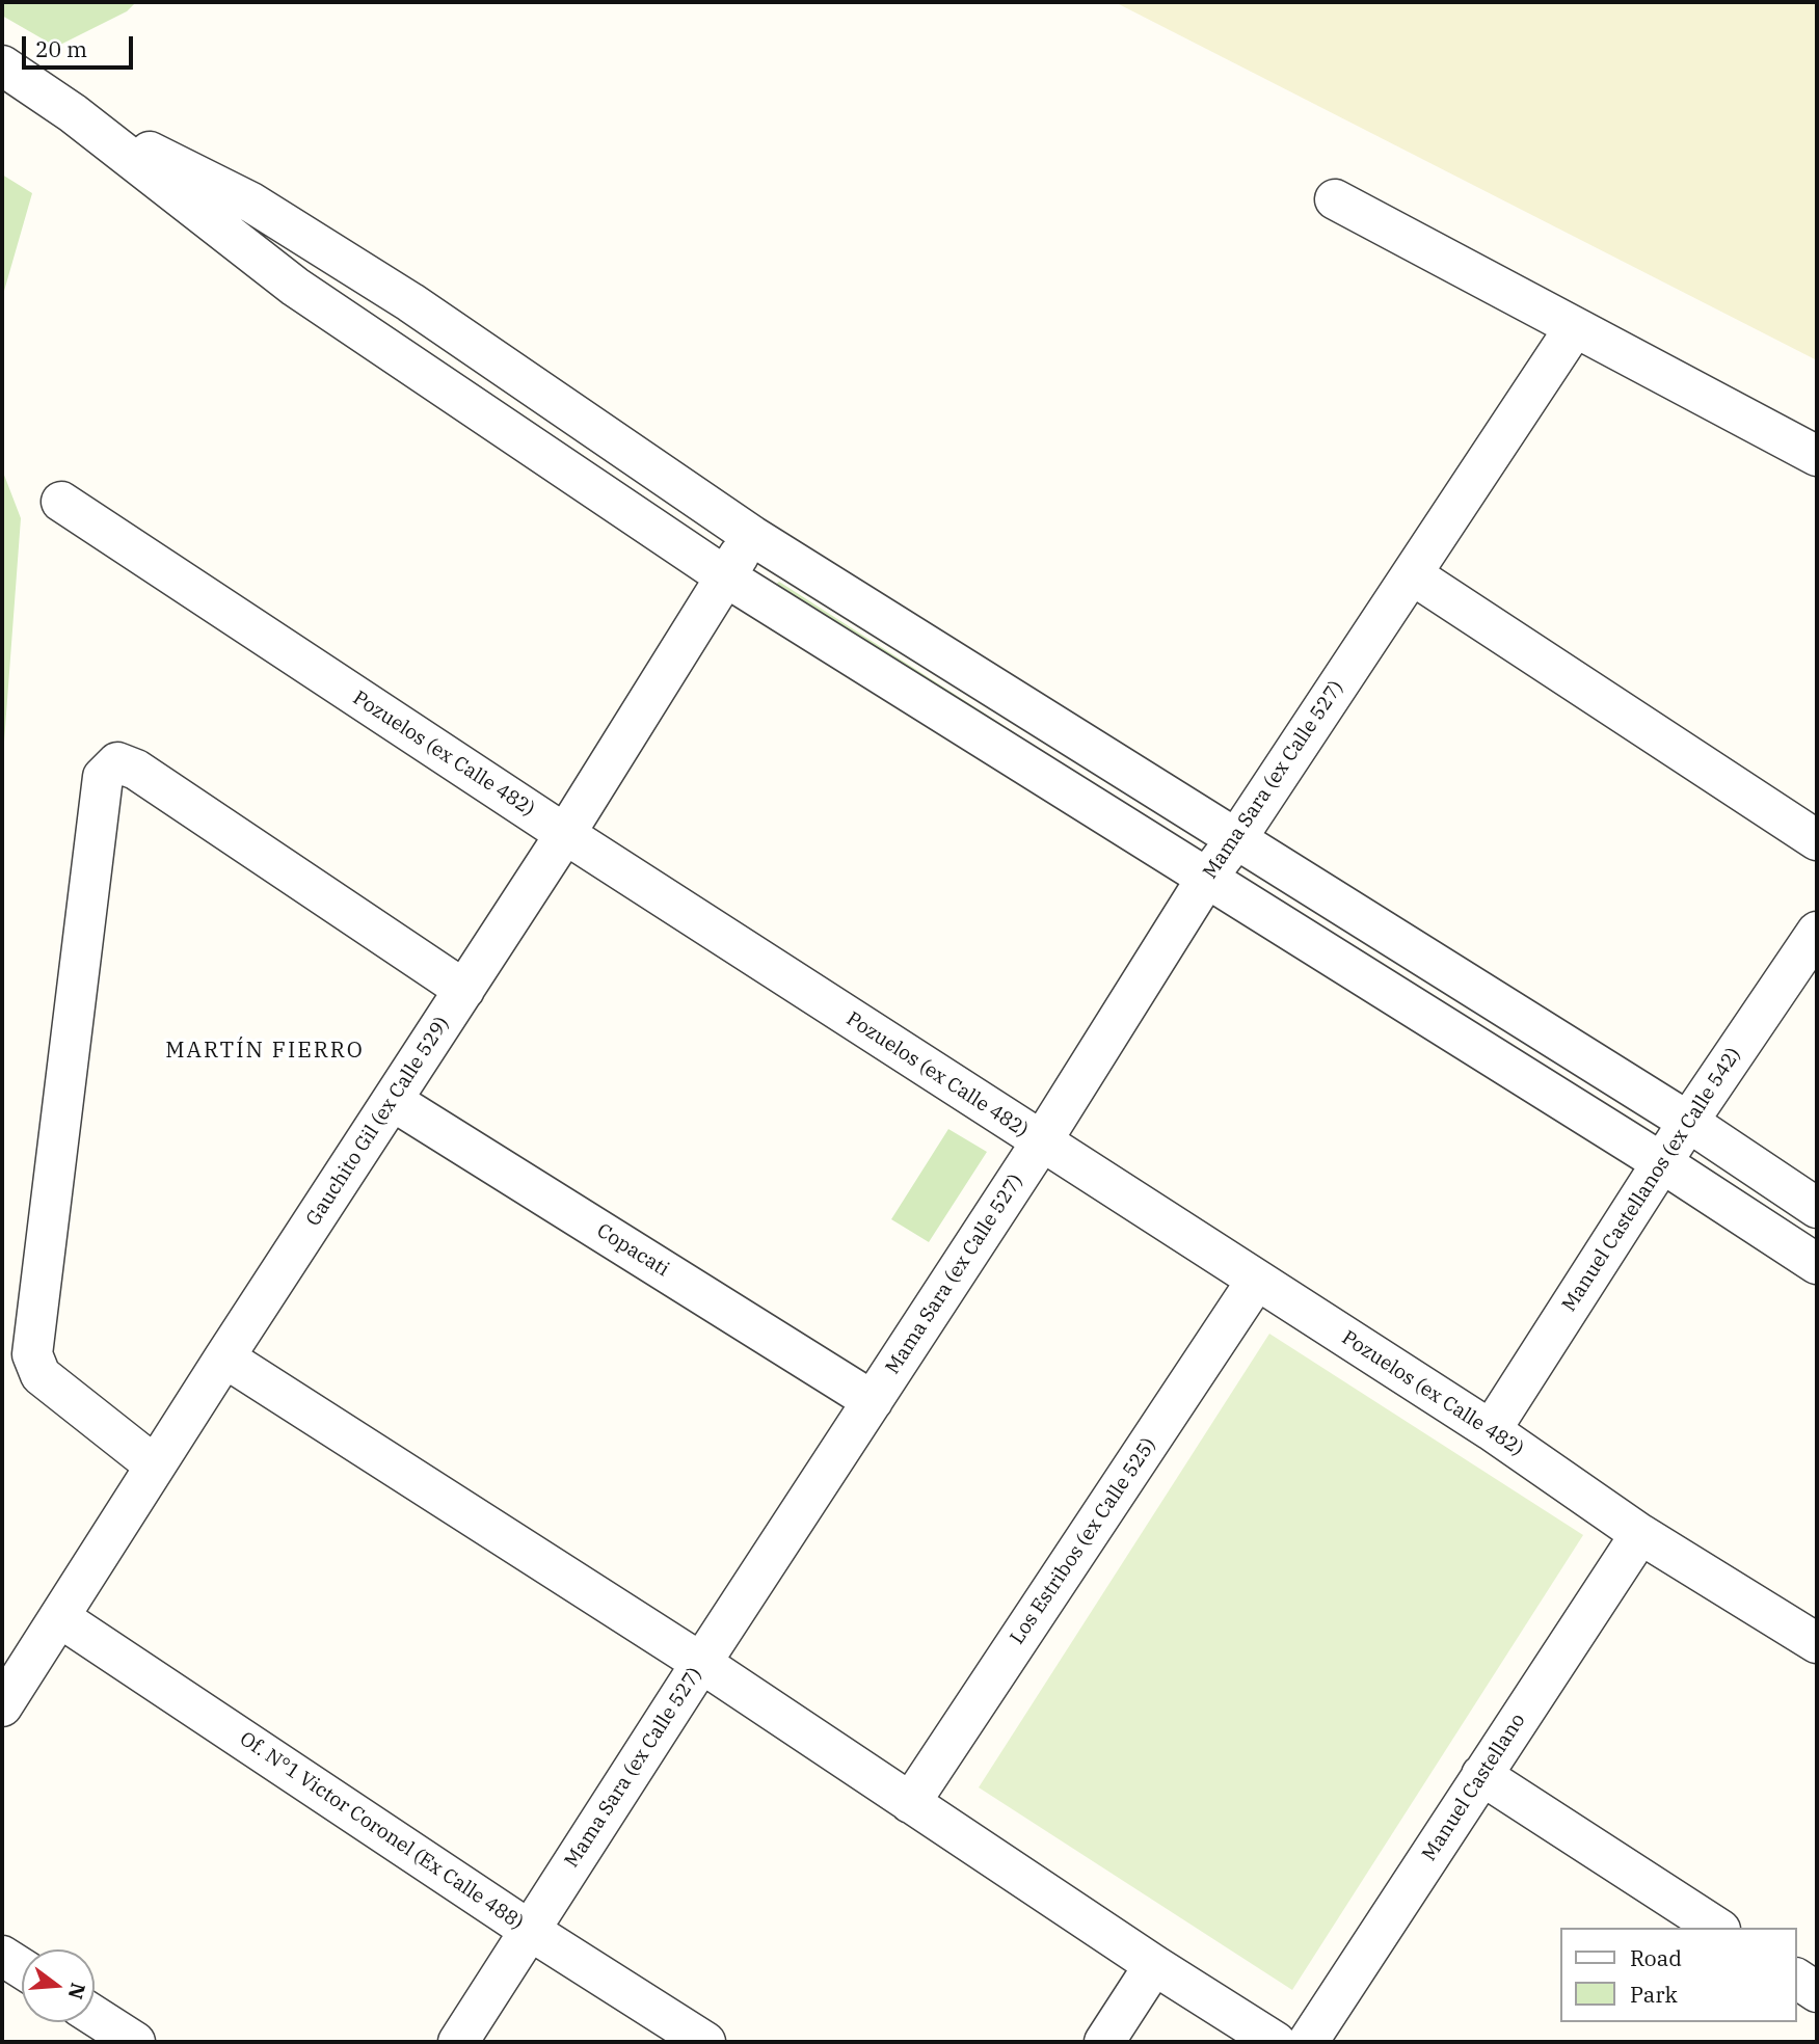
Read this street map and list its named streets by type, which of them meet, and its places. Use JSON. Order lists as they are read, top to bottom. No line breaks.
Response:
{"streets":{"street":["Pozuelos (ex Calle 482)","Mama Sara (ex Calle 527)","Gauchito Gil (ex Calle 529)","Manuel Castellanos (ex Calle 542)","Copacati","Los Estribos (ex Calle 525)","Manuel Castellano","Of. N°1 Victor Coronel (Ex Calle 488)"]},"crossings":[["Pozuelos (ex Calle 482)","Mama Sara (ex Calle 527)"],["Pozuelos (ex Calle 482)","Gauchito Gil (ex Calle 529)"],["Pozuelos (ex Calle 482)","Manuel Castellanos (ex Calle 542)"],["Pozuelos (ex Calle 482)","Los Estribos (ex Calle 525)"],["Pozuelos (ex Calle 482)","Manuel Castellano"],["Mama Sara (ex Calle 527)","Copacati"],["Mama Sara (ex Calle 527)","Of. N°1 Victor Coronel (Ex Calle 488)"],["Gauchito Gil (ex Calle 529)","Copacati"],["Gauchito Gil (ex Calle 529)","Of. N°1 Victor Coronel (Ex Calle 488)"]],"districts":["MARTÍN FIERRO"],"legend":["Road","Park"],"scale_bar":"20 m","north":"right"}
